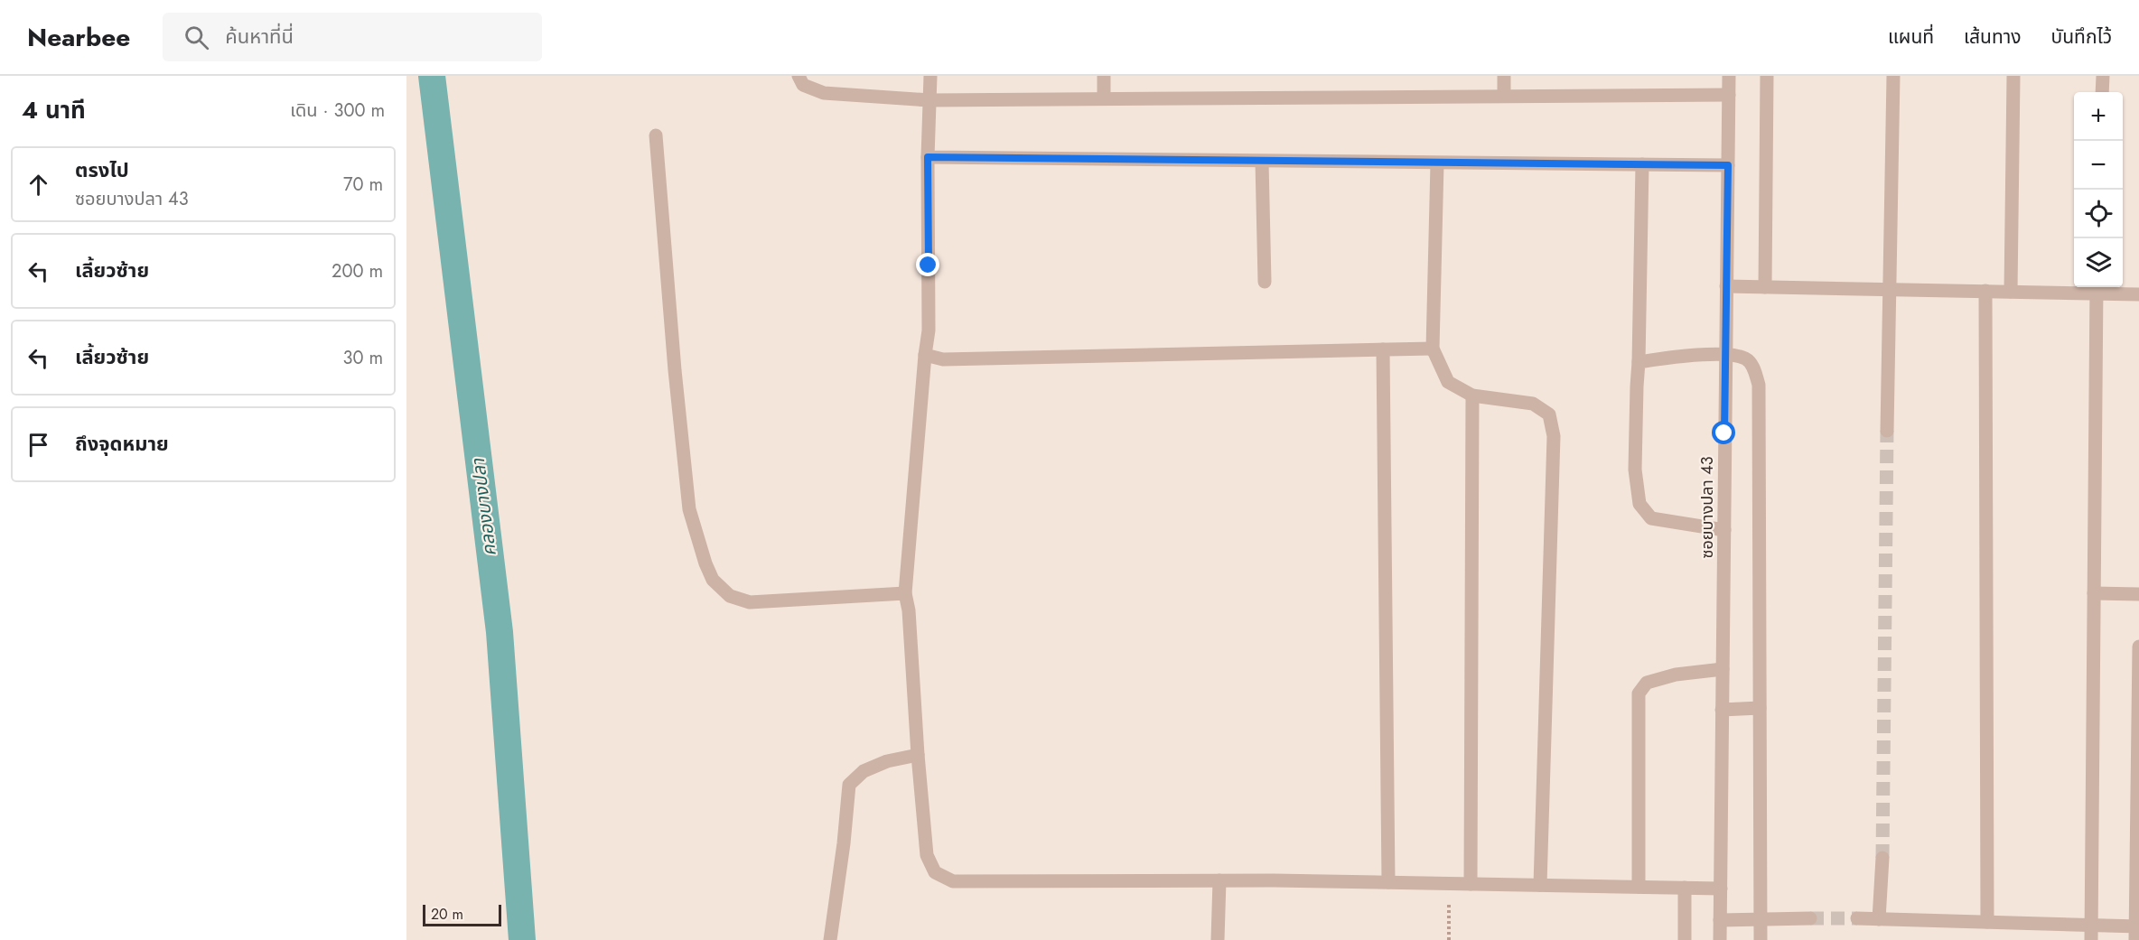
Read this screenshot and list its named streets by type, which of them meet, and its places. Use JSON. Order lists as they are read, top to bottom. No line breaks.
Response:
{"streets":{"street":["ซอยบางปลา 43"]},"water":["คลองบางปลา"],"scale_bar":"20 m","page":{"header":"Nearbee","search":"ค้นหาที่นี่","nav":["แผนที่","เส้นทาง","บันทึกไว้"],"heading":["4 นาที","เดิน · 300 m"],"map_buttons":["+","−"],"list":[["ตรงไป","ซอยบางปลา 43","70 m"],["เลี้ยวซ้าย","200 m"],["เลี้ยวซ้าย","30 m"],"ถึงจุดหมาย"],"scale":"20 m"}}
